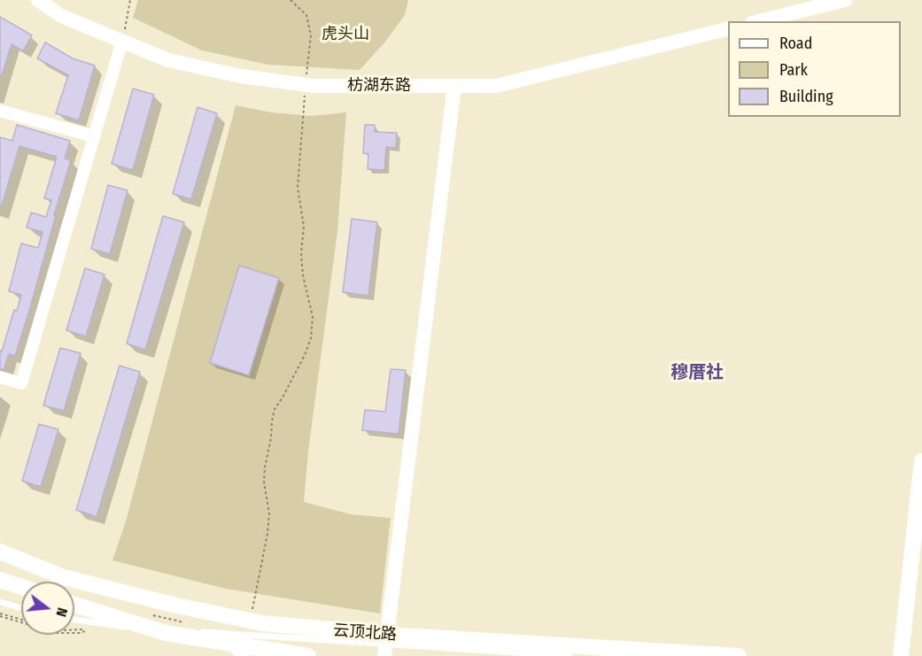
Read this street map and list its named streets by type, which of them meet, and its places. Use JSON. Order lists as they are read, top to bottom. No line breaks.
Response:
{"streets":{"main road":["云顶北路"],"street":["枋湖东路"]},"districts":["穆厝社"],"parks":["虎头山"],"legend":["Road","Park","Building"],"north":"right"}
